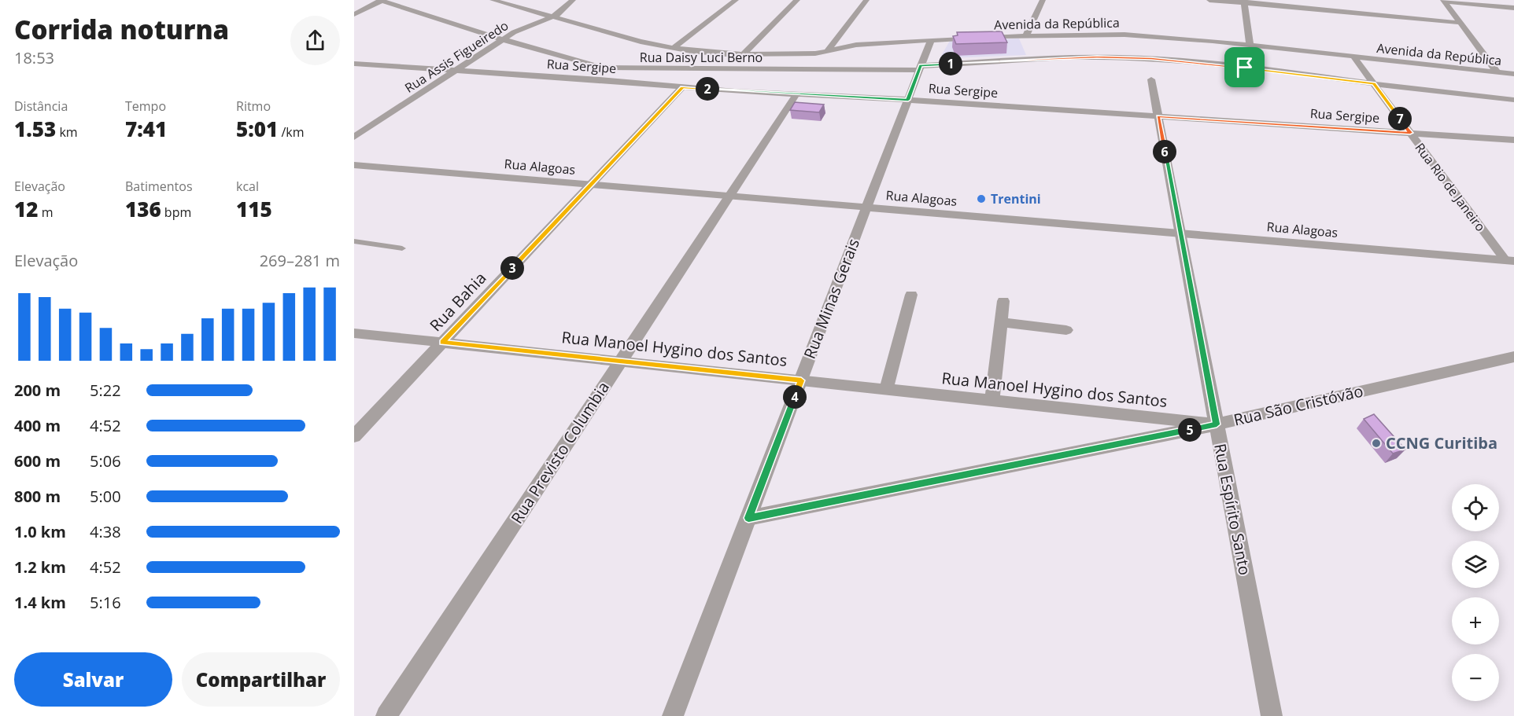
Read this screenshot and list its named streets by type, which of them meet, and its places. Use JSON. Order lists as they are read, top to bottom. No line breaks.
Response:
{"streets":{"street":["Avenida da República","Rua Assis Figueiredo","Rua Daisy Luci Berno","Rua Sergipe","Rua Alagoas","Rua Rio de Janeiro","Rua Minas Gerais","Rua Bahia","Rua Manoel Hygino dos Santos","Rua São Cristóvão","Rua Previsto Columbia","Rua Espírito Santo"]},"crossings":[["Avenida da República","Rua Assis Figueiredo"],["Avenida da República","Rua Rio de Janeiro"],["Avenida da República","Rua Minas Gerais"],["Rua Assis Figueiredo","Rua Daisy Luci Berno"],["Rua Assis Figueiredo","Rua Sergipe"],["Rua Daisy Luci Berno","Rua Rio de Janeiro"],["Rua Daisy Luci Berno","Rua Minas Gerais"],["Rua Sergipe","Rua Rio de Janeiro"],["Rua Sergipe","Rua Minas Gerais"],["Rua Sergipe","Rua Bahia"],["Rua Sergipe","Rua Previsto Columbia"],["Rua Sergipe","Rua Espírito Santo"],["Rua Alagoas","Rua Rio de Janeiro"],["Rua Alagoas","Rua Minas Gerais"],["Rua Alagoas","Rua Bahia"],["Rua Alagoas","Rua Previsto Columbia"],["Rua Alagoas","Rua Espírito Santo"],["Rua Minas Gerais","Rua Manoel Hygino dos Santos"],["Rua Minas Gerais","Rua São Cristóvão"],["Rua Bahia","Rua Manoel Hygino dos Santos"],["Rua Manoel Hygino dos Santos","Rua São Cristóvão"],["Rua Manoel Hygino dos Santos","Rua Previsto Columbia"],["Rua Manoel Hygino dos Santos","Rua Espírito Santo"],["Rua São Cristóvão","Rua Espírito Santo"]],"places":["Trentini","CCNG Curitiba"],"page":{"heading":["Corrida noturna","18:53"],"pins":["1","2","7","6","3","4","5"],"stats":[["Distância","1.53 km"],["Tempo","7:41"],["Ritmo","5:01 /km"],["Elevação","12 m"],["Batimentos","136 bpm"],["kcal","115"]],"chart":["Elevação","269–281 m"],"list":[{"name":"200 m","note":"5:22"},{"name":"400 m","note":"4:52"},{"name":"600 m","note":"5:06"},{"name":"800 m","note":"5:00"},{"name":"1.0 km","note":"4:38"},{"name":"1.2 km","note":"4:52"},{"name":"1.4 km","note":"5:16"}],"map_buttons":["+","−"],"buttons":["Salvar","Compartilhar"]}}
